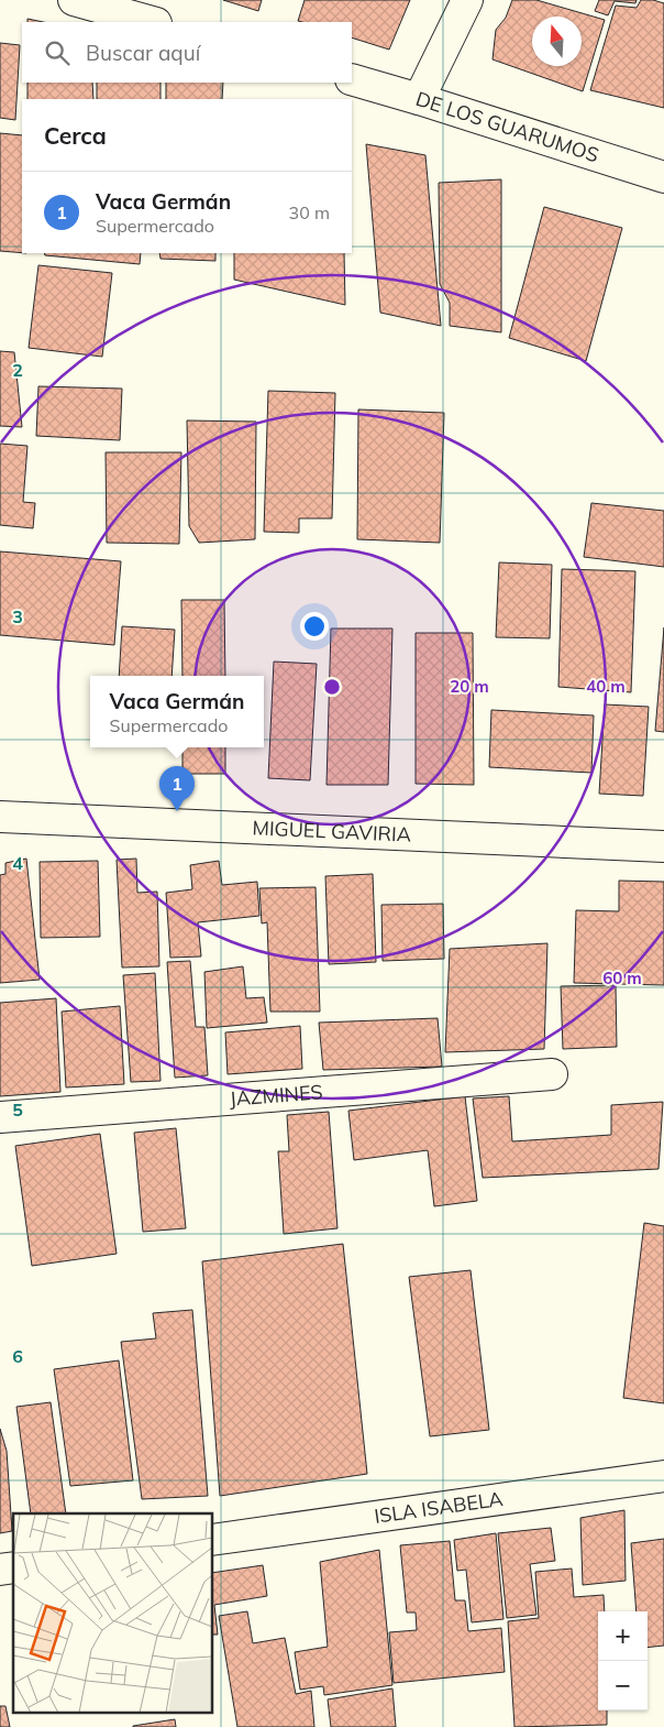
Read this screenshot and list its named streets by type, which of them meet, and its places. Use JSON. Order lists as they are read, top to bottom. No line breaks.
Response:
{"streets":{"street":["DE LOS GUARUMOS","MIGUEL GAVIRIA","JAZMINES","ISLA ISABELA"]},"north":"top","page":{"search":"Buscar aquí","heading":"Cerca","list":[{"mark":"1","name":"Vaca Germán","note":"Supermercado","value":"30 m"}],"popup":["Vaca Germán","Supermercado"],"pins":"1","map_buttons":["+","−"]},"grid":{"rows":["2","3","4","5","6"]},"rings":["20 m","40 m","60 m"]}
